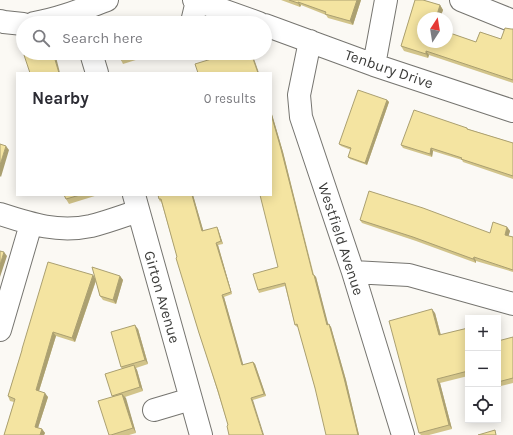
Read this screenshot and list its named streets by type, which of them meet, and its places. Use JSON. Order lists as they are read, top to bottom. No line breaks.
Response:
{"streets":{"street":["Tenbury Drive","Westfield Avenue","Girton Avenue"]},"crossings":[["Tenbury Drive","Westfield Avenue"]],"north":"top","page":{"search":"Search here","heading":["Nearby","0 results"],"map_buttons":["+","−"]}}
